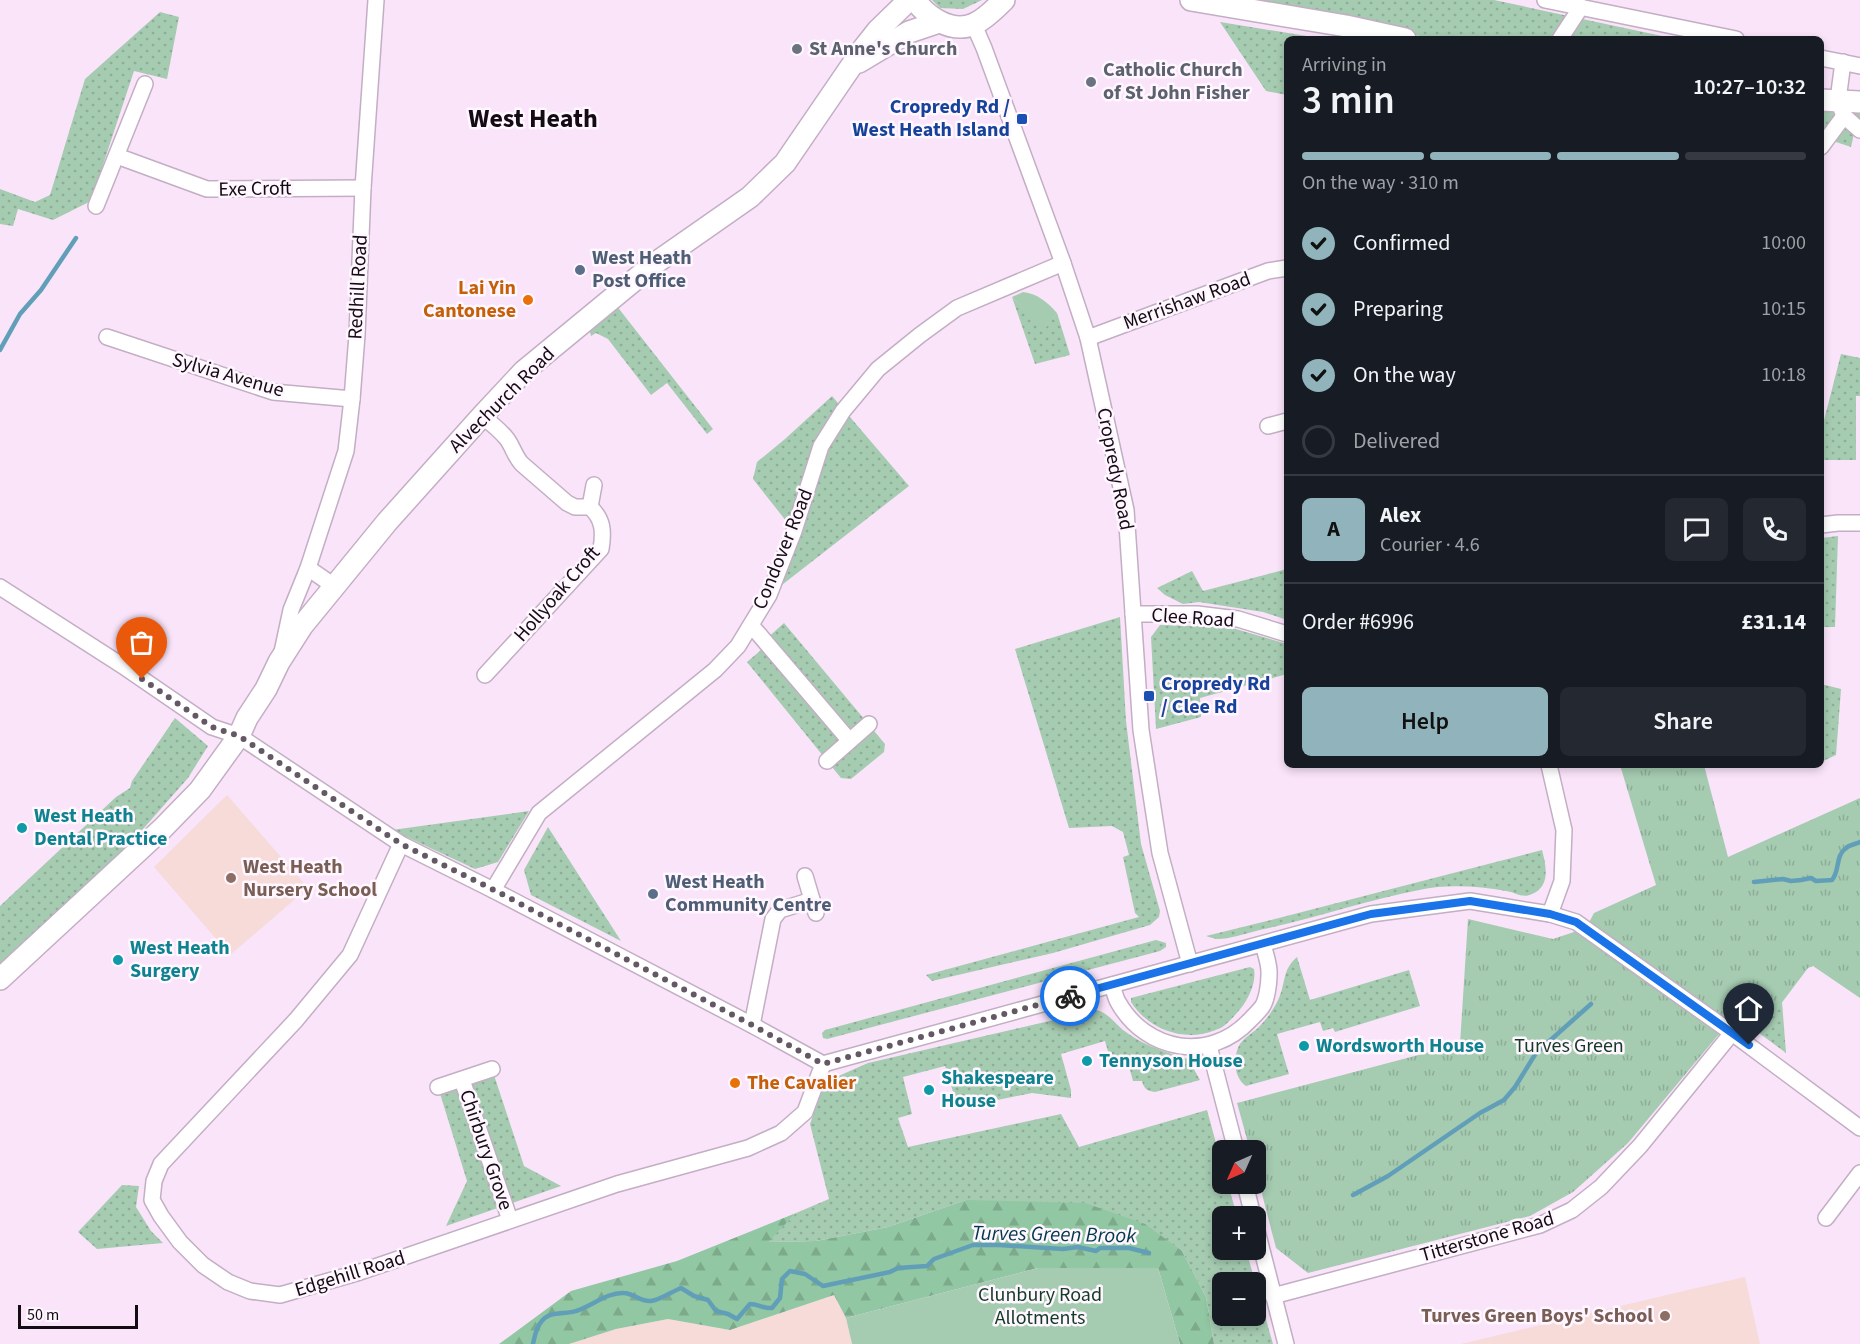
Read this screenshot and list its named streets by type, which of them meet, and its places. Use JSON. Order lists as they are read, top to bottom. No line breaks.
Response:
{"streets":{"street":["Exe Croft","Redhill Road","Merrishaw Road","Sylvia Avenue","Alvechurch Road","Cropredy Road","Condover Road","Hollyoak Croft","Clee Road","Chirbury Grove","Titterstone Road","Edgehill Road"]},"crossings":[["Exe Croft","Redhill Road"],["Redhill Road","Sylvia Avenue"],["Redhill Road","Alvechurch Road"],["Merrishaw Road","Cropredy Road"],["Cropredy Road","Condover Road"],["Cropredy Road","Clee Road"],["Chirbury Grove","Edgehill Road"]],"districts":["West Heath"],"water":["Turves Green Brook"],"parks":["Turves Green","Clunbury Road Allotments"],"places":{"other":["St Anne's Church","Catholic Church of St John Fisher","West Heath Post Office","Lai Yin Cantonese","West Heath Dental Practice","West Heath Nursery School","West Heath Community Centre","West Heath Surgery","Wordsworth House","Tennyson House","The Cavalier","Shakespeare House","Turves Green Boys' School"],"transit":["Cropredy Rd / West Heath Island","Cropredy Rd / Clee Rd"]},"scale_bar":"50 m","north":"bottom left","page":{"heading":["3 min","Arriving in","10:27–10:32"],"panel":["Alex","Courier · 4.6","Order #6996","£31.14"],"bar":"On the way · 310 m","list":[["Confirmed","10:00"],["Preparing","10:15"],["On the way","10:18"],"Delivered"],"round":"A","buttons":["Help","Share"],"map_buttons":["+","−"],"scale":"50 m"}}
